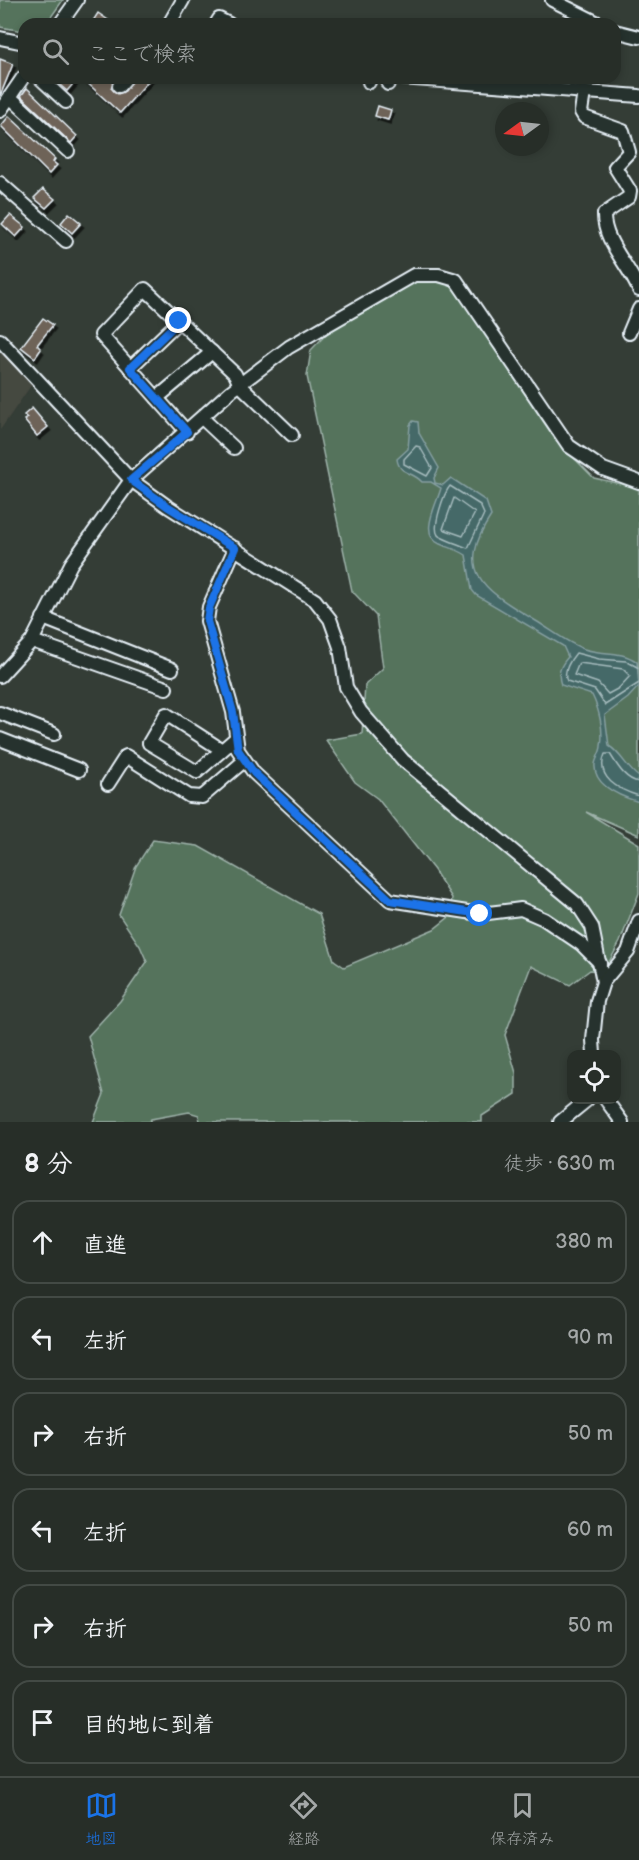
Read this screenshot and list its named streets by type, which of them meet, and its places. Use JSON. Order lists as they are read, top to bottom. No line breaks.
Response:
{"north":"left","page":{"search":"ここで検索","heading":["8 分","徒歩 · 630 m"],"list":[["直進","380 m"],["左折","90 m"],["右折","50 m"],["左折","60 m"],["右折","50 m"],"目的地に到着"],"nav":["地図","経路","保存済み"]}}
